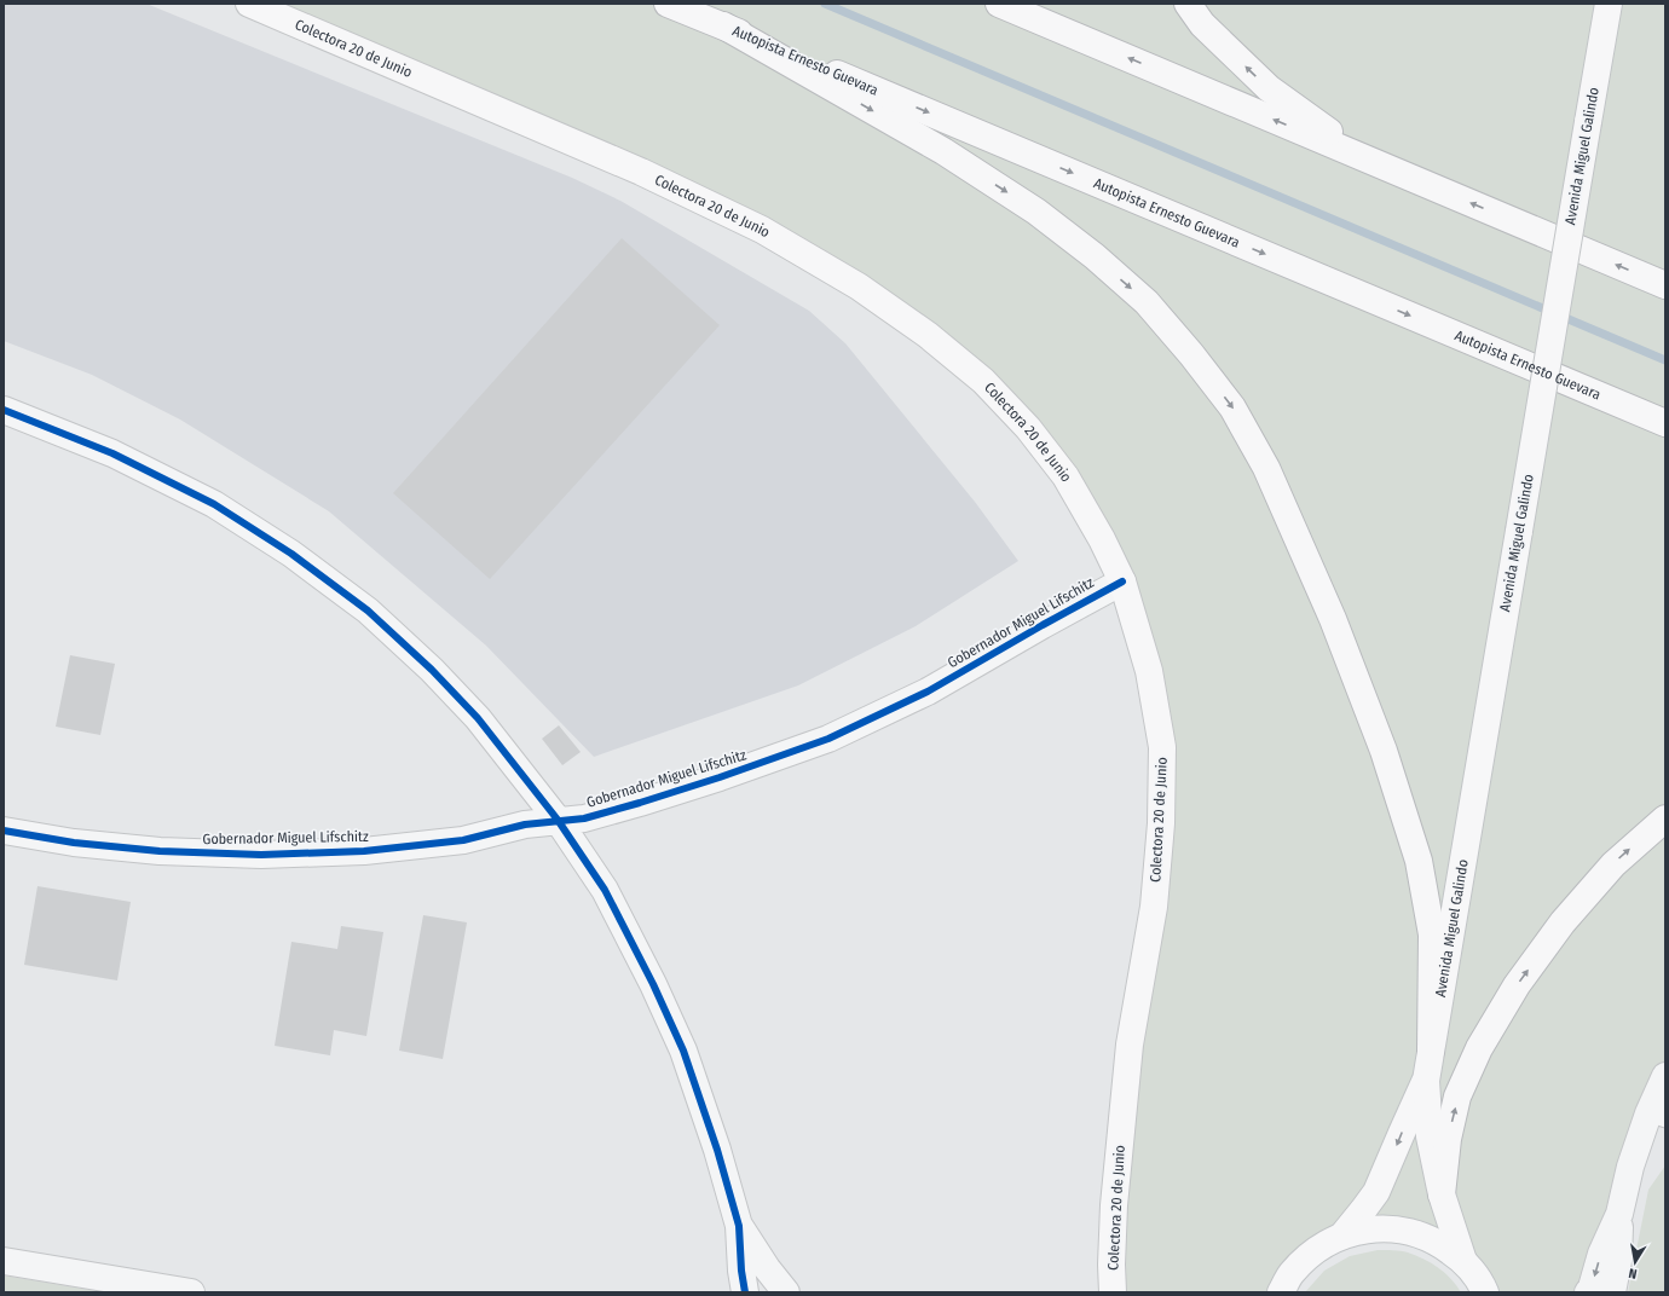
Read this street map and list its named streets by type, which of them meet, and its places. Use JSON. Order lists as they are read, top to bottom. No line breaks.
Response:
{"streets":{"main road":["Colectora 20 de Junio","Autopista Ernesto Guevara","Avenida Miguel Galindo"],"street":["Gobernador Miguel Lifschitz"]},"crossings":[["Colectora 20 de Junio","Gobernador Miguel Lifschitz"]],"north":"bottom"}
